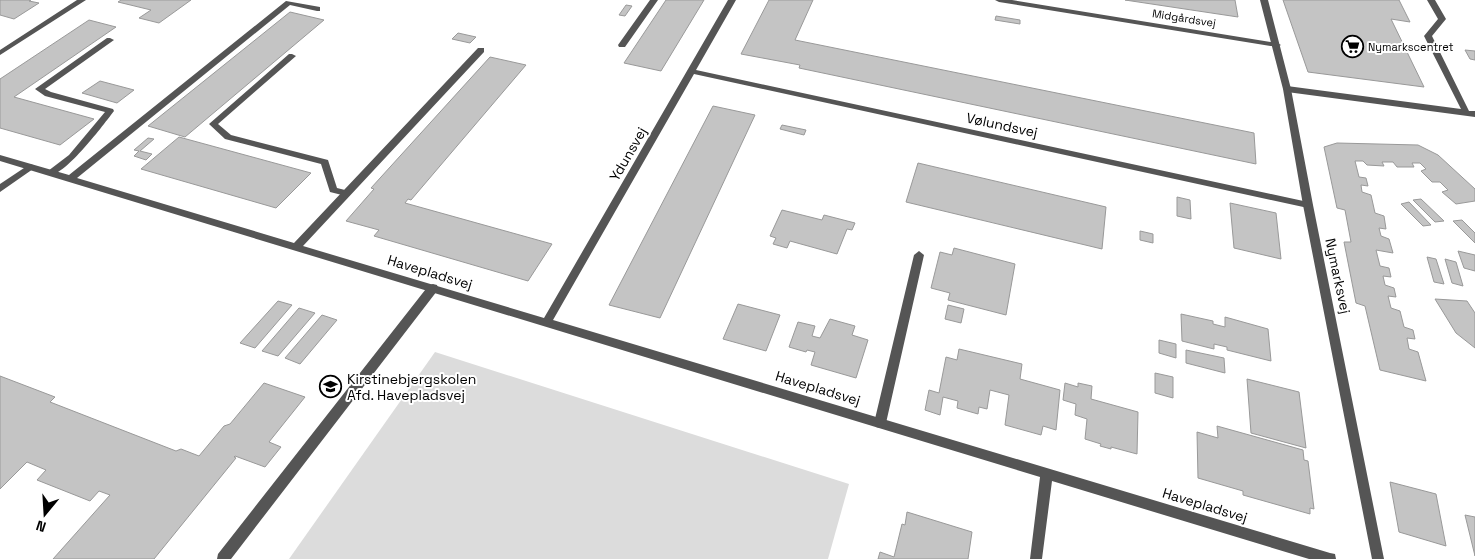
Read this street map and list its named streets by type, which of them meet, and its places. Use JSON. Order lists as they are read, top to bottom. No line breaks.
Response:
{"streets":{"street":["Midgårdsvej","Vølundsvej","Ydunsvej","Havepladsvej","Nymarksvej"]},"crossings":[["Midgårdsvej","Nymarksvej"],["Vølundsvej","Ydunsvej"],["Vølundsvej","Nymarksvej"],["Ydunsvej","Havepladsvej"]],"places":{"supermarket":["Nymarkscentret"],"school or university":["Kirstinebjergskolen Afd. Havepladsvej"]},"north":"bottom"}
